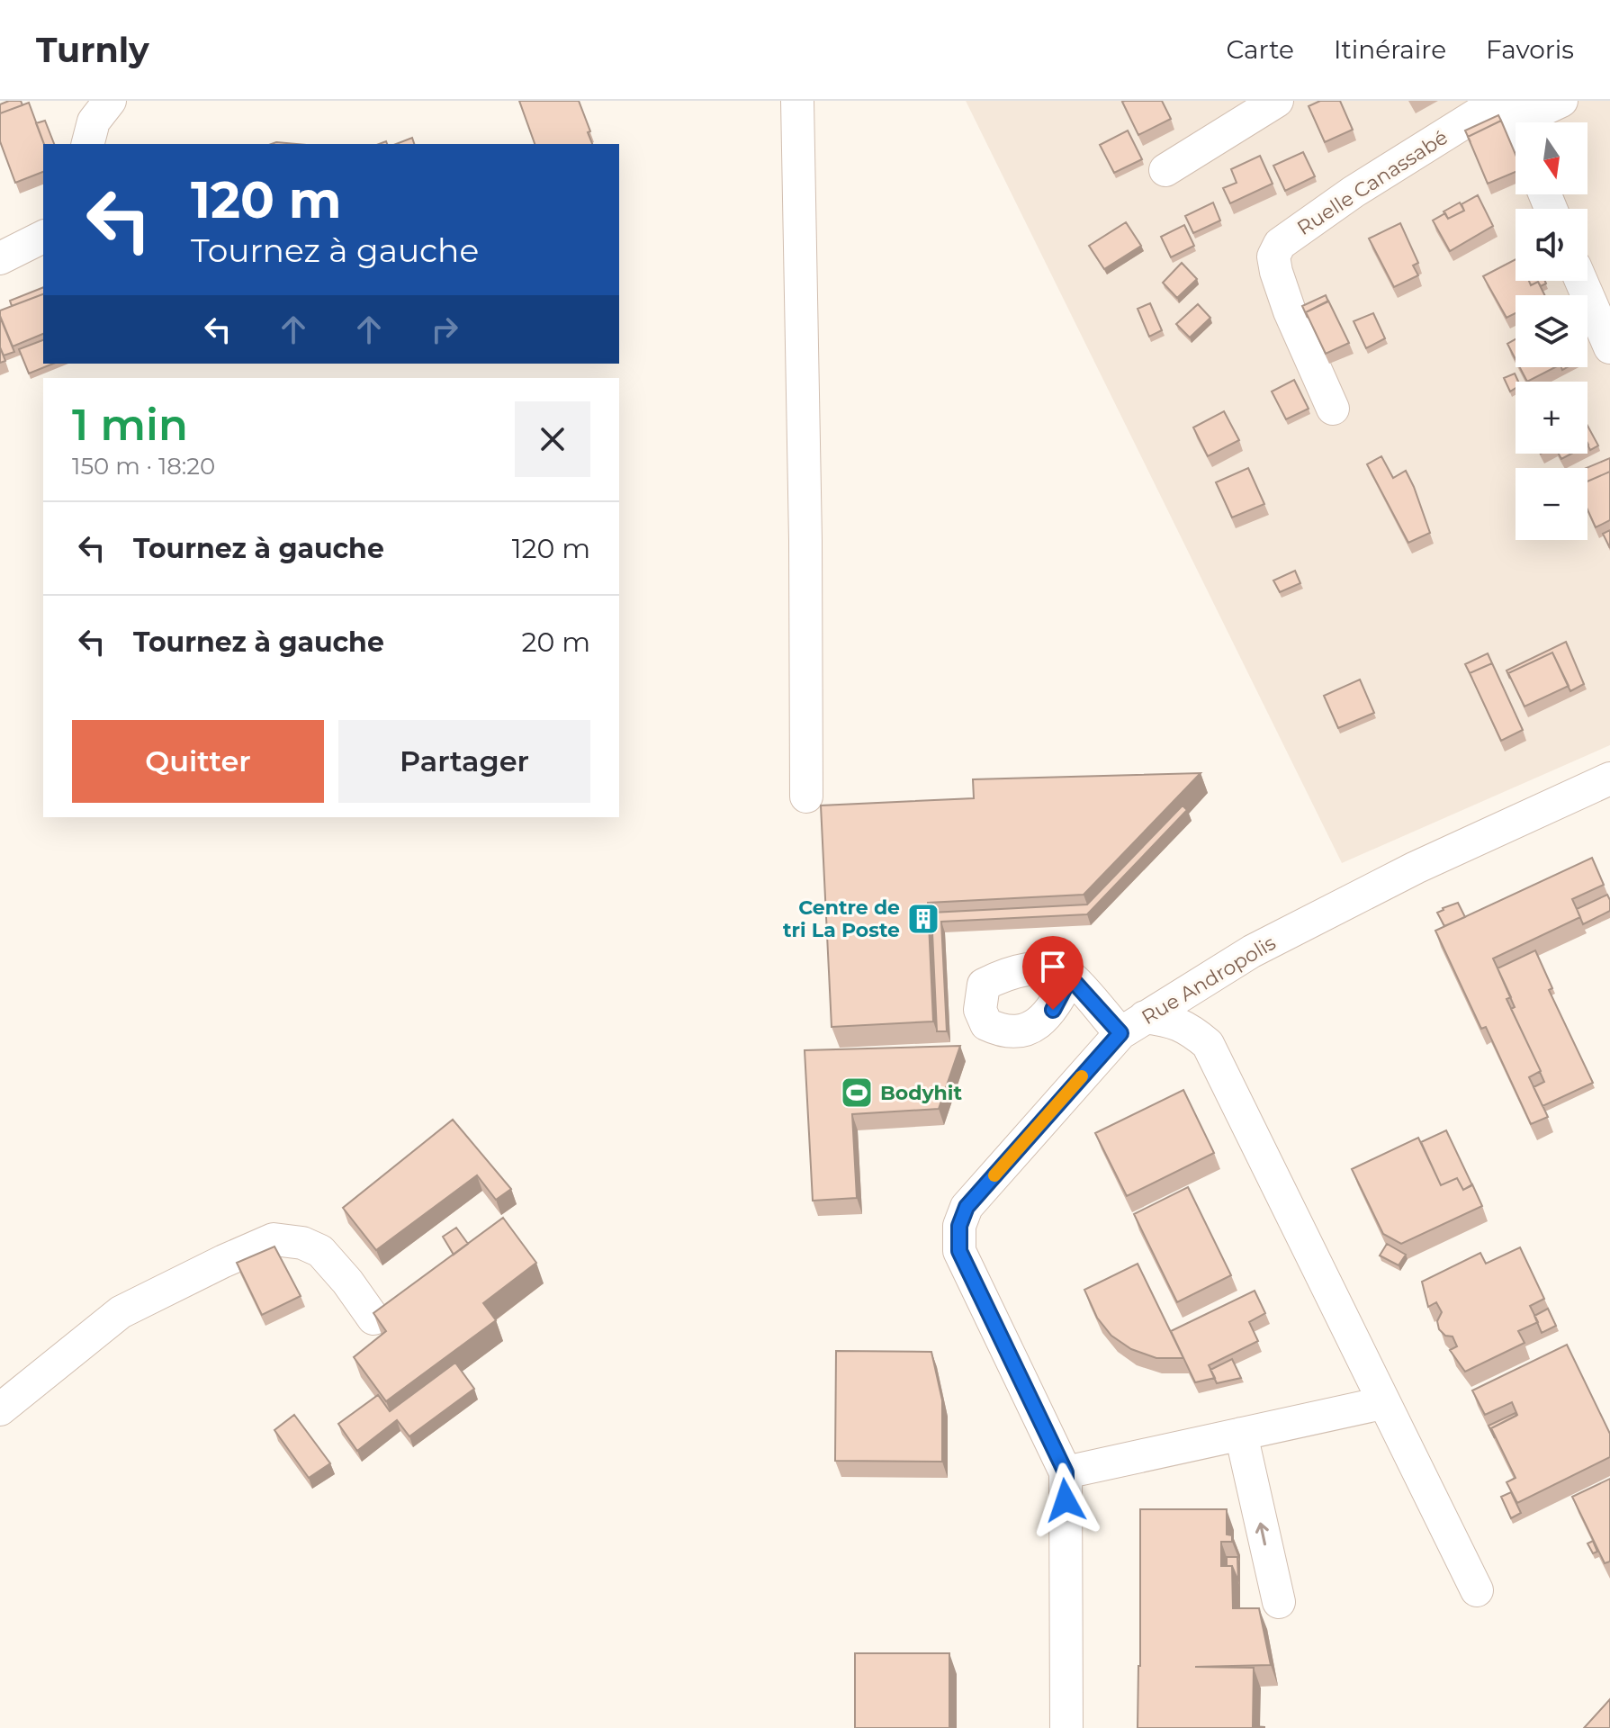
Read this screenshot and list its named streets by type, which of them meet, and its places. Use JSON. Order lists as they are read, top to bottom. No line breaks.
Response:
{"streets":{"street":["Ruelle Canassabé","Rue Andropolis"]},"places":{"building":["Centre de tri La Poste"],"sports":["Bodyhit"]},"north":"bottom","page":{"header":"Turnly","nav":["Carte","Itinéraire","Favoris"],"map_buttons":["+","−"],"turn":["120 m","Tournez à gauche"],"heading":["1 min","150 m · 18:20"],"list":[{"name":"Tournez à gauche","value":"120 m"},{"name":"Tournez à gauche","value":"20 m"}],"buttons":["Quitter","Partager"]}}
